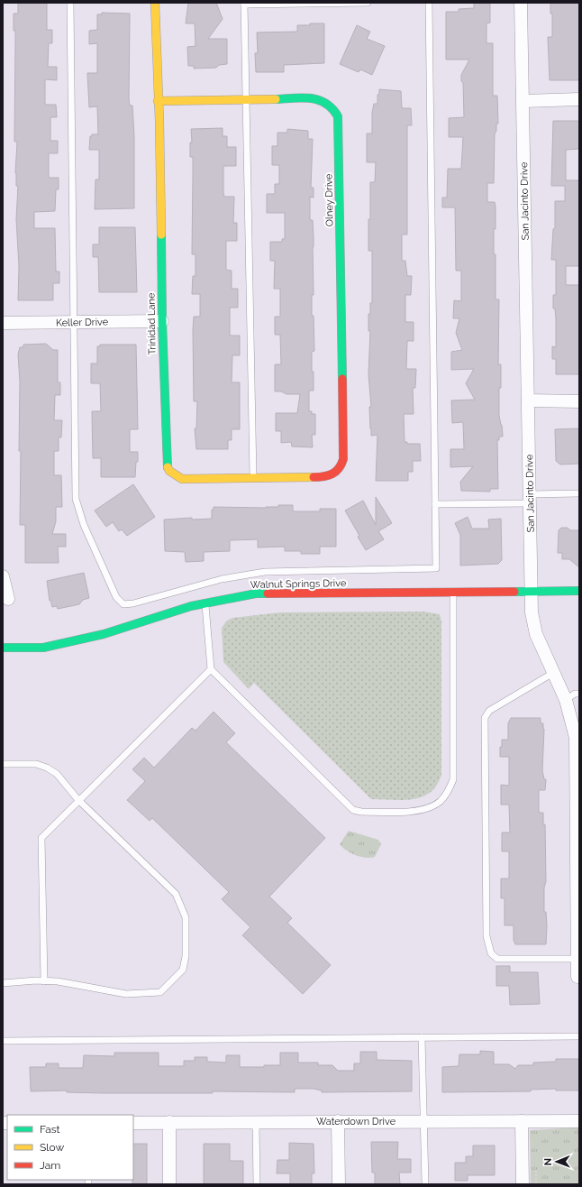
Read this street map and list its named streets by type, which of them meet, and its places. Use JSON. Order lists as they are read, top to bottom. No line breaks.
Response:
{"streets":{"street":["Olney Drive","San Jacinto Drive","Keller Drive","Trinidad Lane","Walnut Springs Drive","Waterdown Drive"]},"crossings":[["Olney Drive","Trinidad Lane"],["San Jacinto Drive","Walnut Springs Drive"],["Keller Drive","Trinidad Lane"]],"legend":["Fast","Slow","Jam"],"north":"left"}
